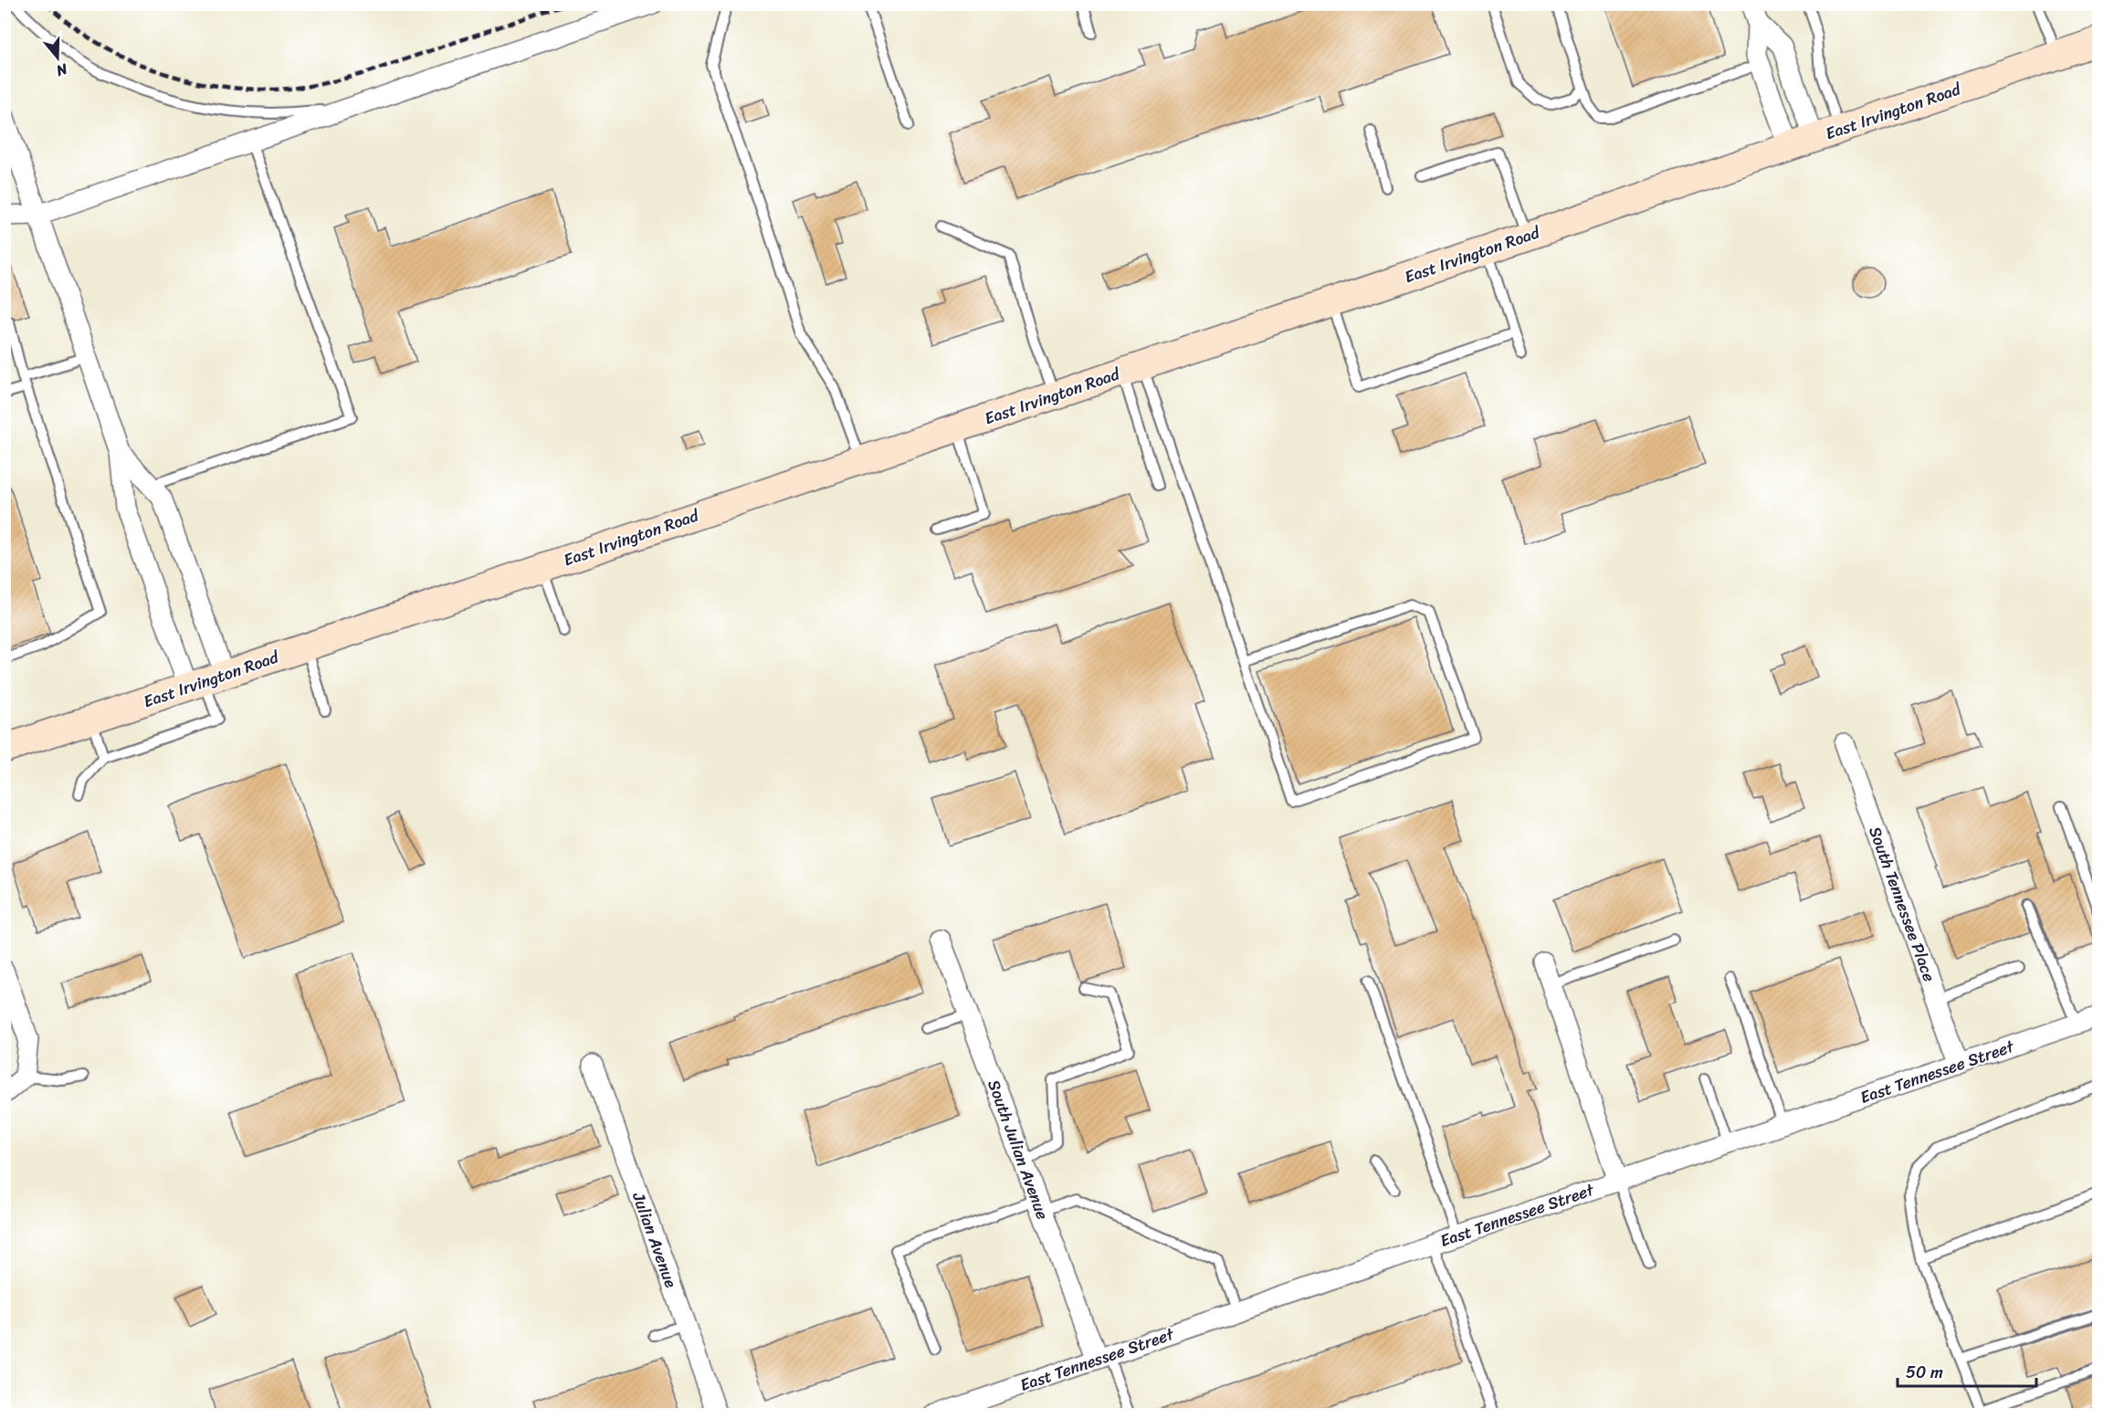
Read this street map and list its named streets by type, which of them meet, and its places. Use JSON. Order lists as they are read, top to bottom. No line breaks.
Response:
{"streets":{"street":["East Irvington Road","South Tennessee Place","East Tennessee Street","South Julian Avenue","Julian Avenue"]},"crossings":[["South Tennessee Place","East Tennessee Street"],["East Tennessee Street","South Julian Avenue"]],"scale_bar":"50 m","north":"bottom"}
